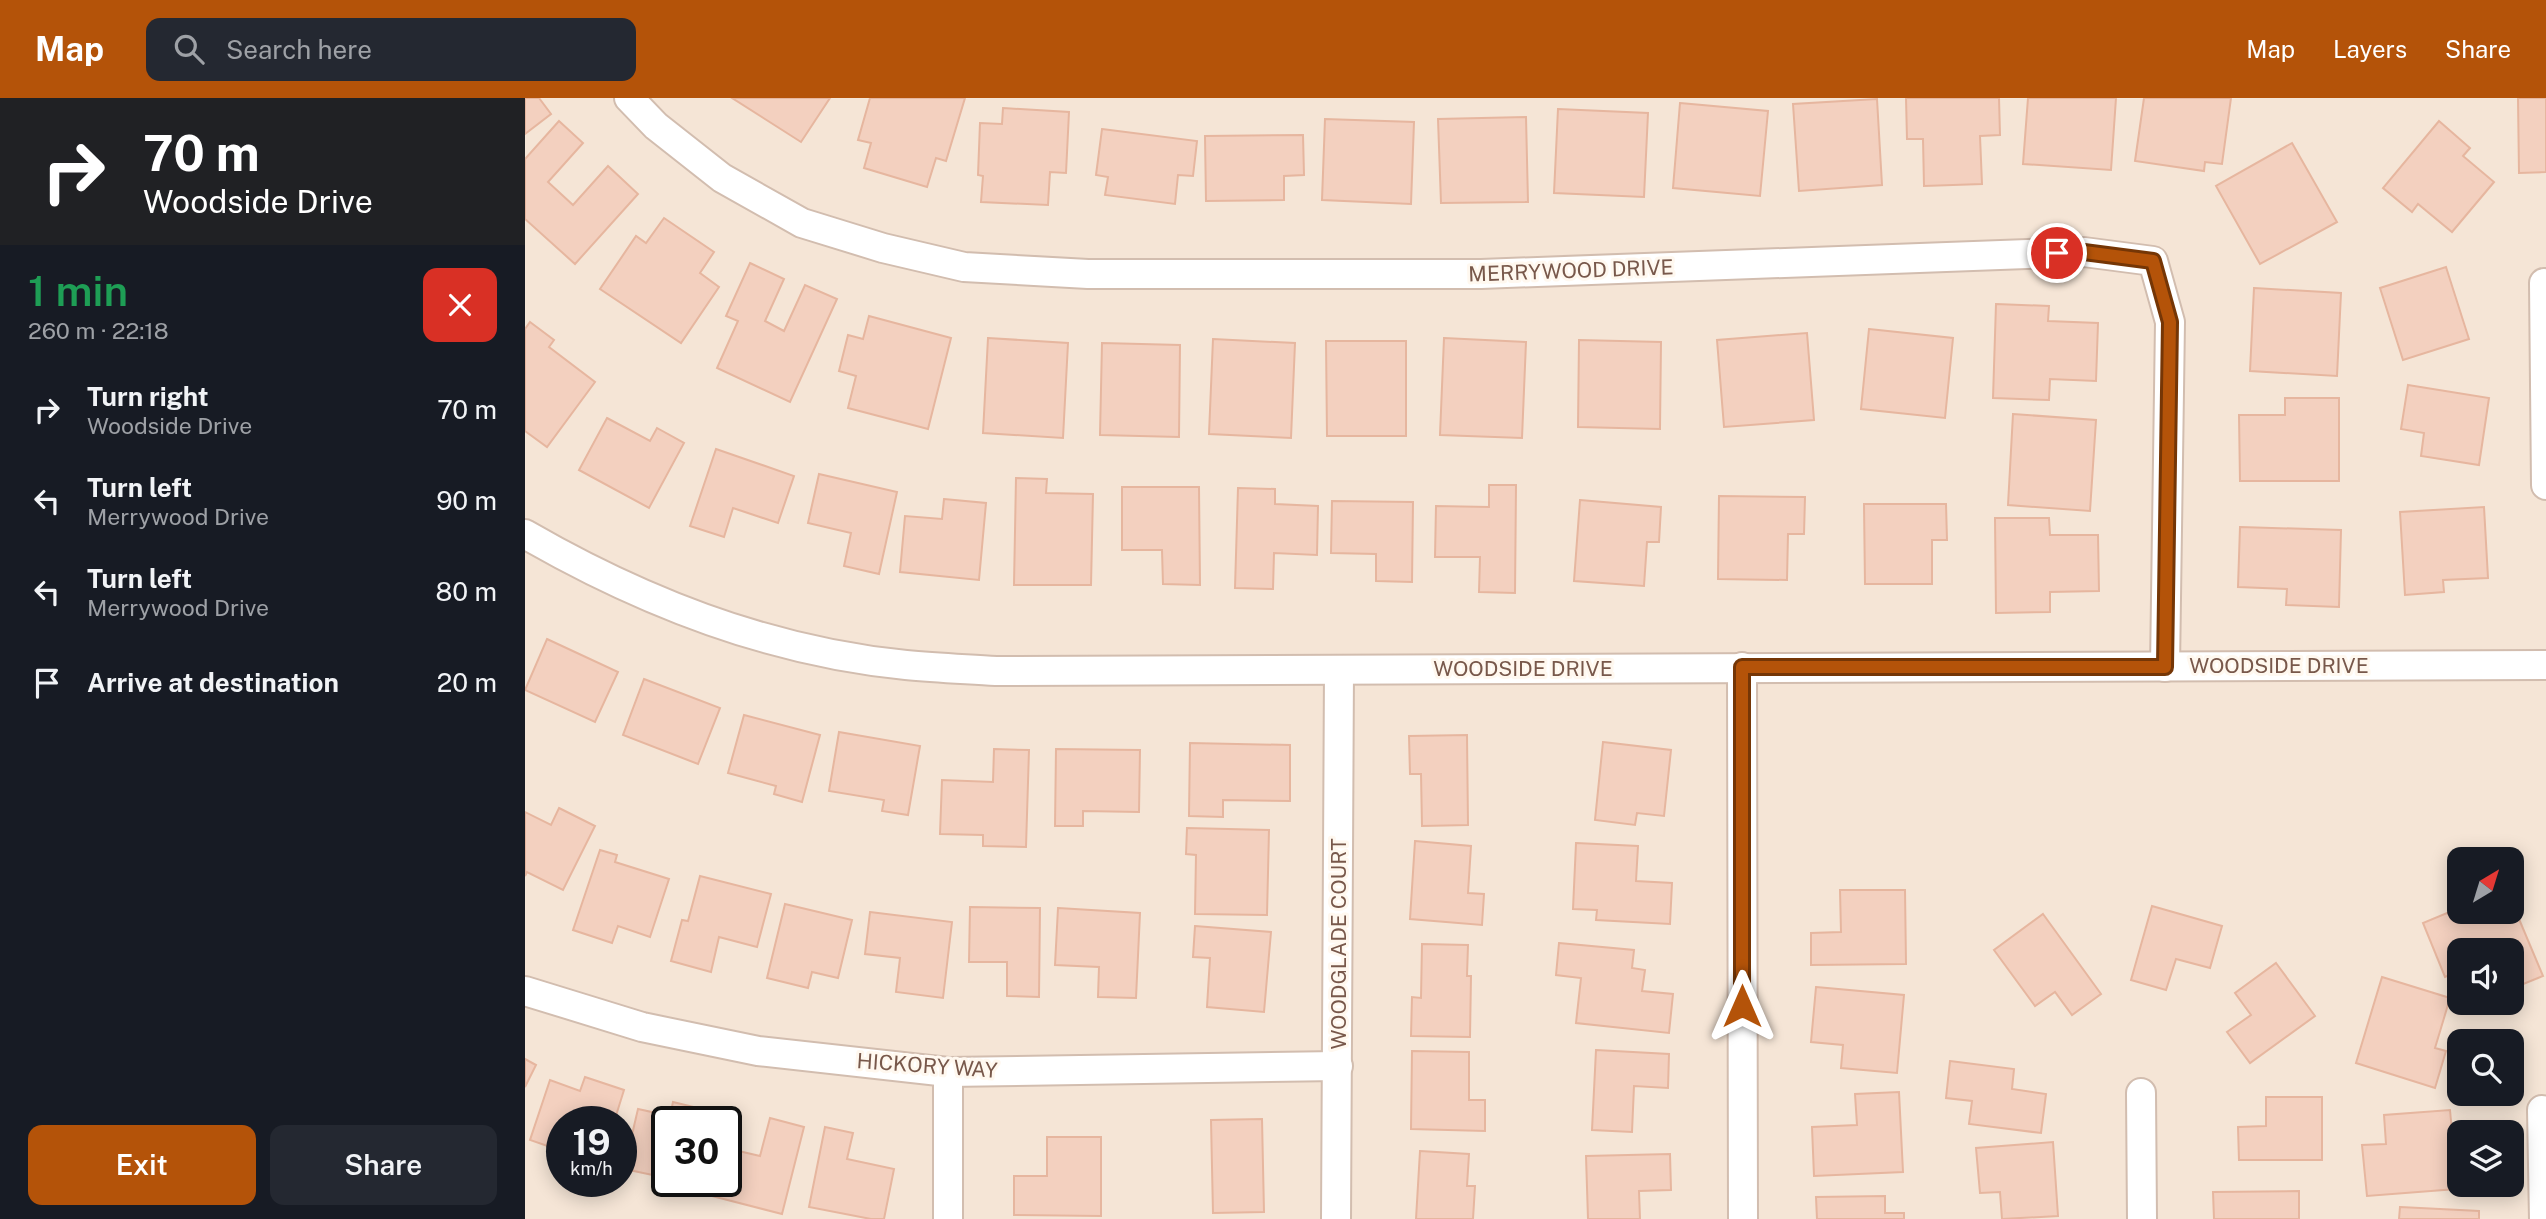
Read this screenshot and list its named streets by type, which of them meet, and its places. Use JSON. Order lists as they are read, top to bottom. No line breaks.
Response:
{"streets":{"street":["MERRYWOOD DRIVE","WOODSIDE DRIVE","WOODGLADE COURT","HICKORY WAY"]},"crossings":[["MERRYWOOD DRIVE","WOODSIDE DRIVE"],["WOODSIDE DRIVE","WOODGLADE COURT"],["WOODGLADE COURT","HICKORY WAY"]],"north":"top right","page":{"header":"Map","search":"Search here","nav":["Map","Layers","Share"],"turn":["70 m","Woodside Drive"],"heading":["1 min","260 m · 22:18"],"list":[{"name":"Turn right","note":"Woodside Drive","value":"70 m"},{"name":"Turn left","note":"Merrywood Drive","value":"90 m"},{"name":"Turn left","note":"Merrywood Drive","value":"80 m"},{"name":"Arrive at destination","value":"20 m"}],"speed":"19 km/h","limit":"30","buttons":["Exit","Share"]}}
